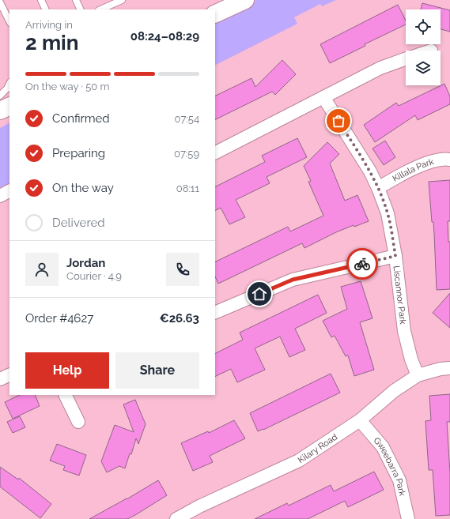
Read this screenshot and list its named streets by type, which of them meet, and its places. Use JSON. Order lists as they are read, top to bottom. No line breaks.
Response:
{"streets":{"street":["Killala Park","Liscannor Park","Kilary Road","Gweebarra Park"]},"crossings":[["Killala Park","Liscannor Park"],["Liscannor Park","Kilary Road"],["Kilary Road","Gweebarra Park"]],"page":{"heading":["2 min","Arriving in","08:24–08:29"],"panel":["Jordan","Courier · 4.9","Order #4627","€26.63"],"bar":"On the way · 50 m","list":[["Confirmed","07:54"],["Preparing","07:59"],["On the way","08:11"],"Delivered"],"buttons":["Help","Share"]}}
